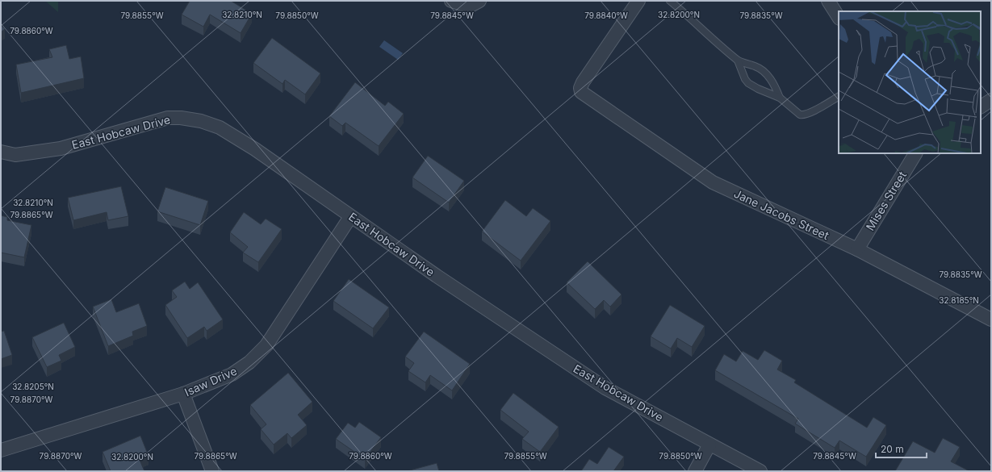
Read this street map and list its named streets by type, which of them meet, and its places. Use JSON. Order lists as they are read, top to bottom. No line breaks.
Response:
{"streets":{"street":["East Hobcaw Drive","Mises Street","Jane Jacobs Street","Isaw Drive"]},"crossings":[["East Hobcaw Drive","Isaw Drive"],["Mises Street","Jane Jacobs Street"]],"scale_bar":"20 m","coordinates":["32.8210°N","32.8200°N","79.8855°W","79.8850°W","79.8845°W","79.8840°W","79.8835°W","79.8860°W","79.8865°W","32.8185°N","32.8205°N","79.8870°W"]}
